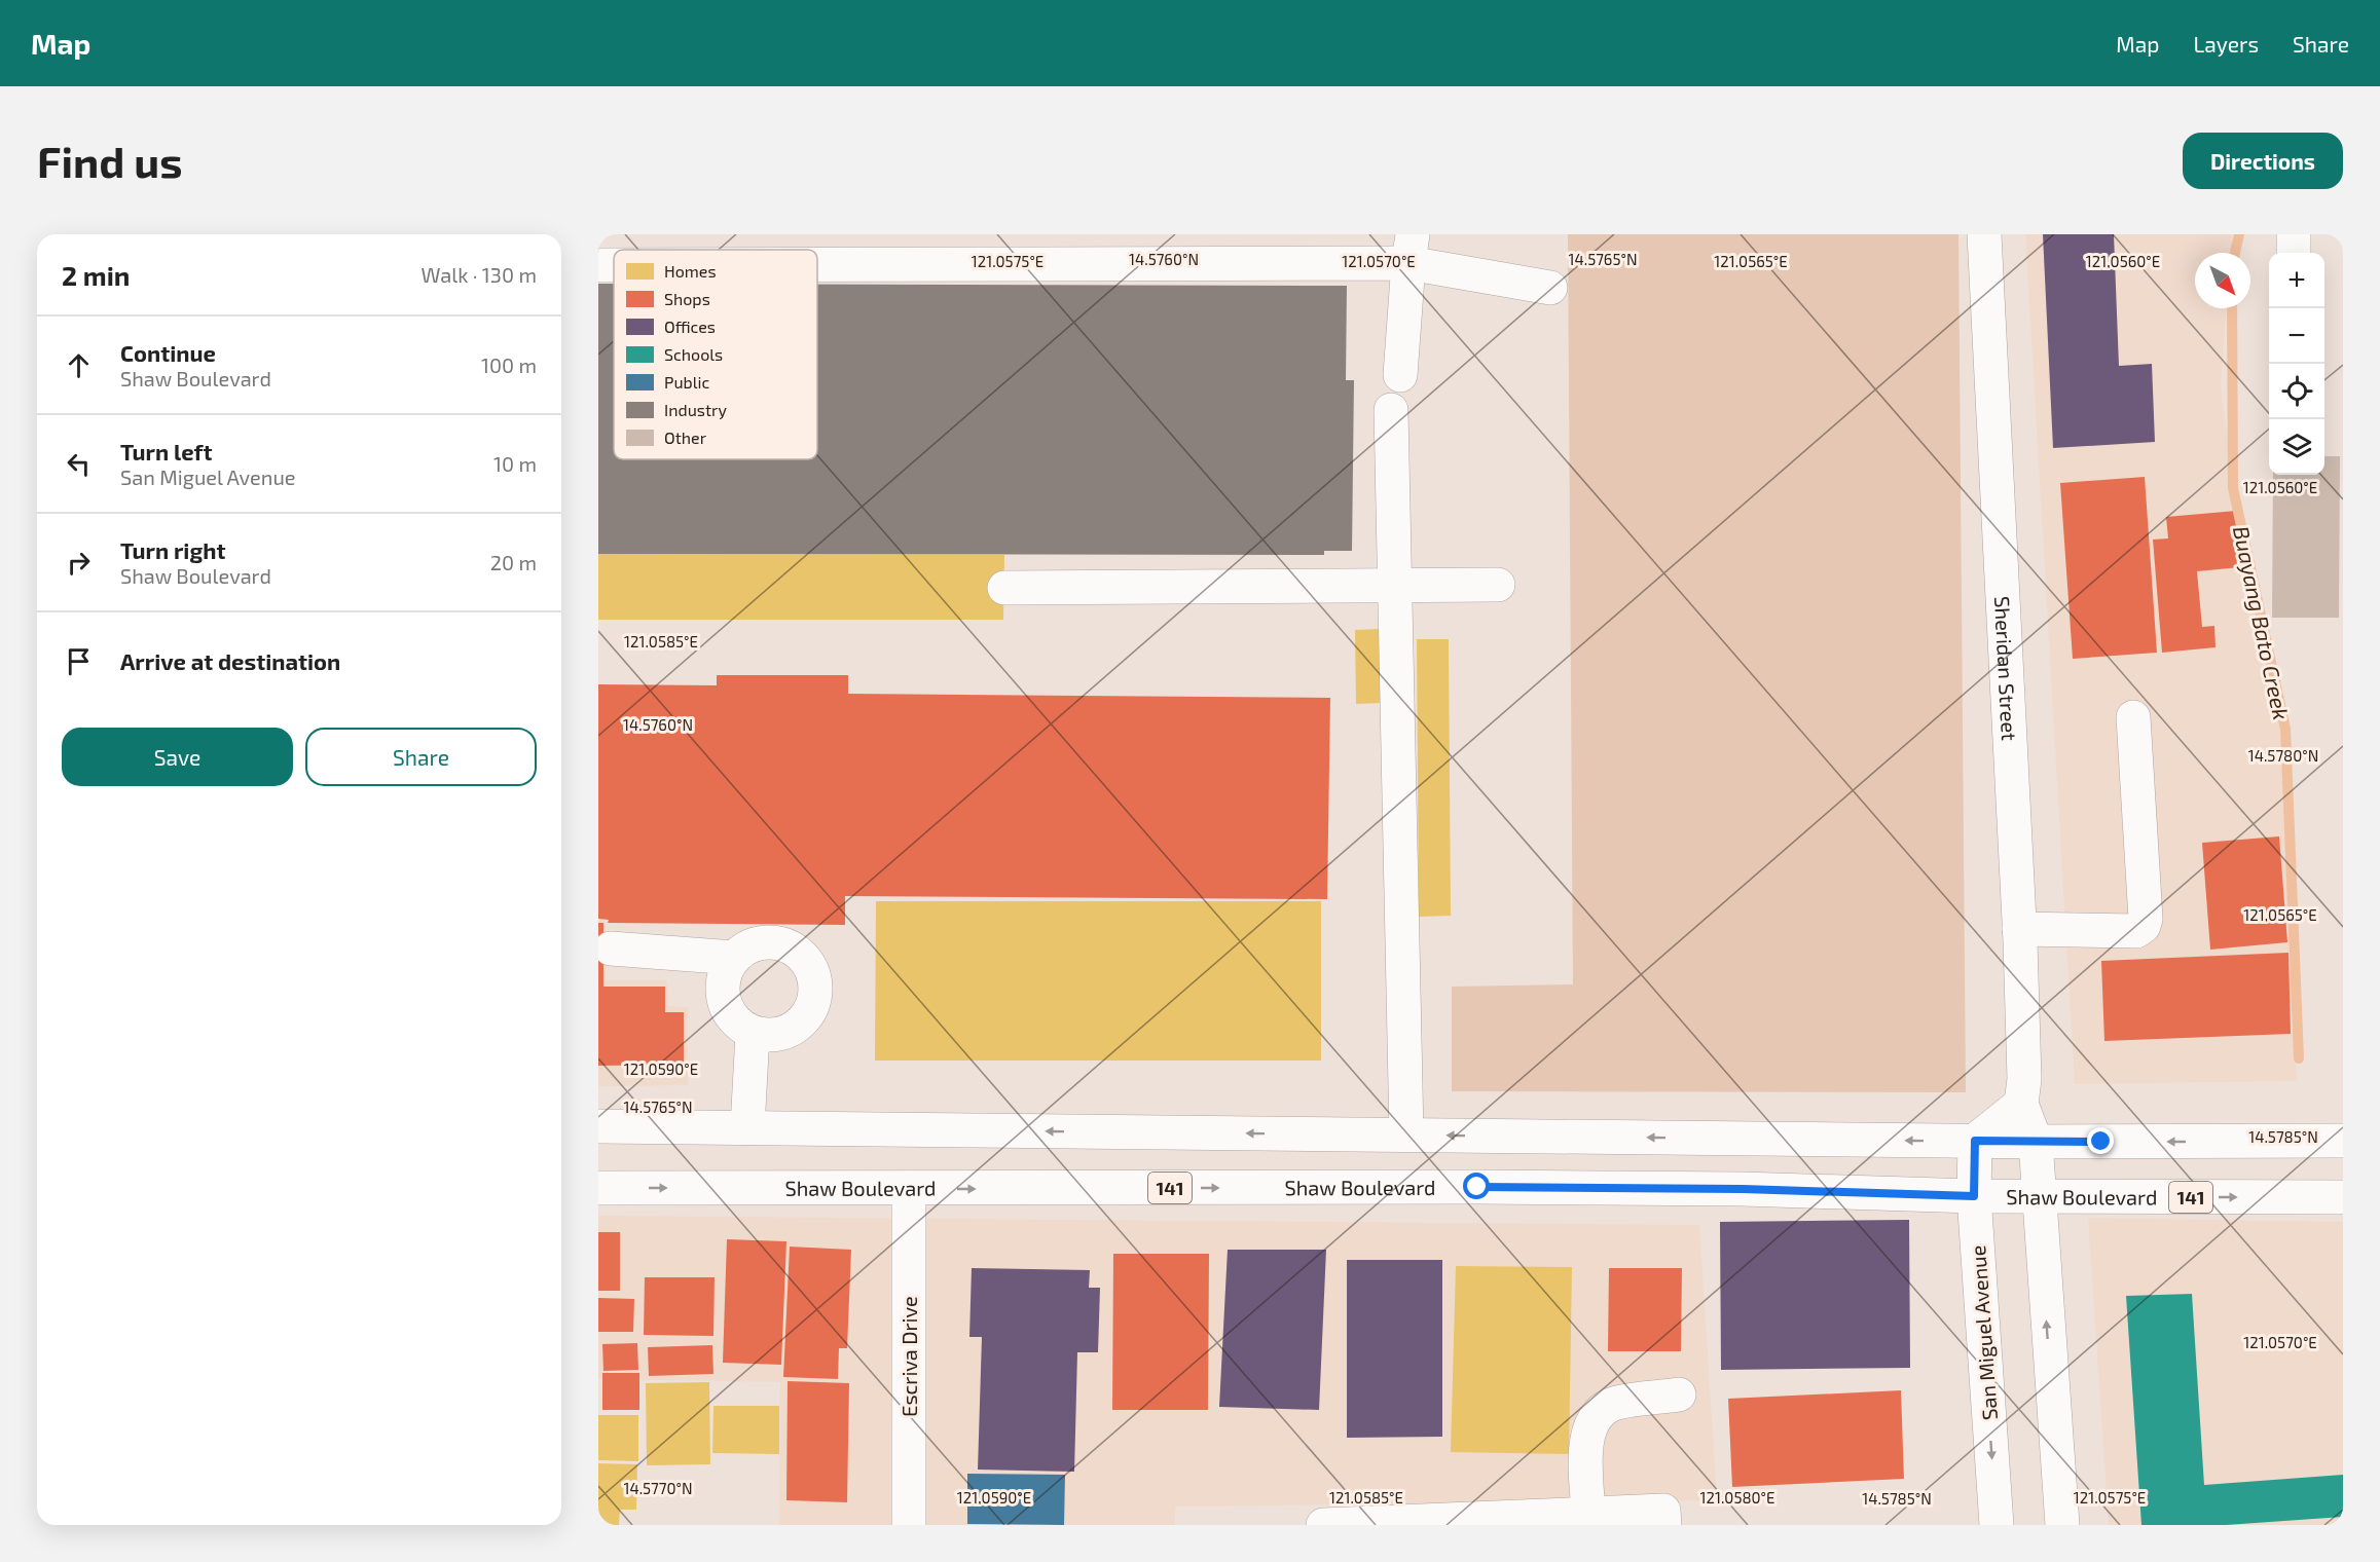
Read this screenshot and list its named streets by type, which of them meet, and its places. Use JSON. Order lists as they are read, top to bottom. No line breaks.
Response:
{"streets":{"main road":["Sheridan Street","Shaw Boulevard","141","San Miguel Avenue","Escriva Drive"]},"crossings":[["Shaw Boulevard","San Miguel Avenue"],["Shaw Boulevard","Escriva Drive"]],"water":["Buayang Bato Creek"],"legend":["Homes","Shops","Offices","Schools","Public","Industry","Other"],"north":"bottom right","page":{"header":"Map","nav":["Map","Layers","Share"],"buttons":["Directions",["Save","Share"]],"title":"Find us","heading":["2 min","Walk · 130 m"],"map_buttons":["+","−"],"list":[["Continue","Shaw Boulevard","100 m"],["Turn left","San Miguel Avenue","10 m"],["Turn right","Shaw Boulevard","20 m"],"Arrive at destination"]},"coordinates":["14.5760°N","14.5765°N","121.0575°E","121.0570°E","121.0565°E","121.0560°E","121.0585°E","14.5780°N","121.0590°E","14.5785°N","14.5770°N","121.0580°E"]}
